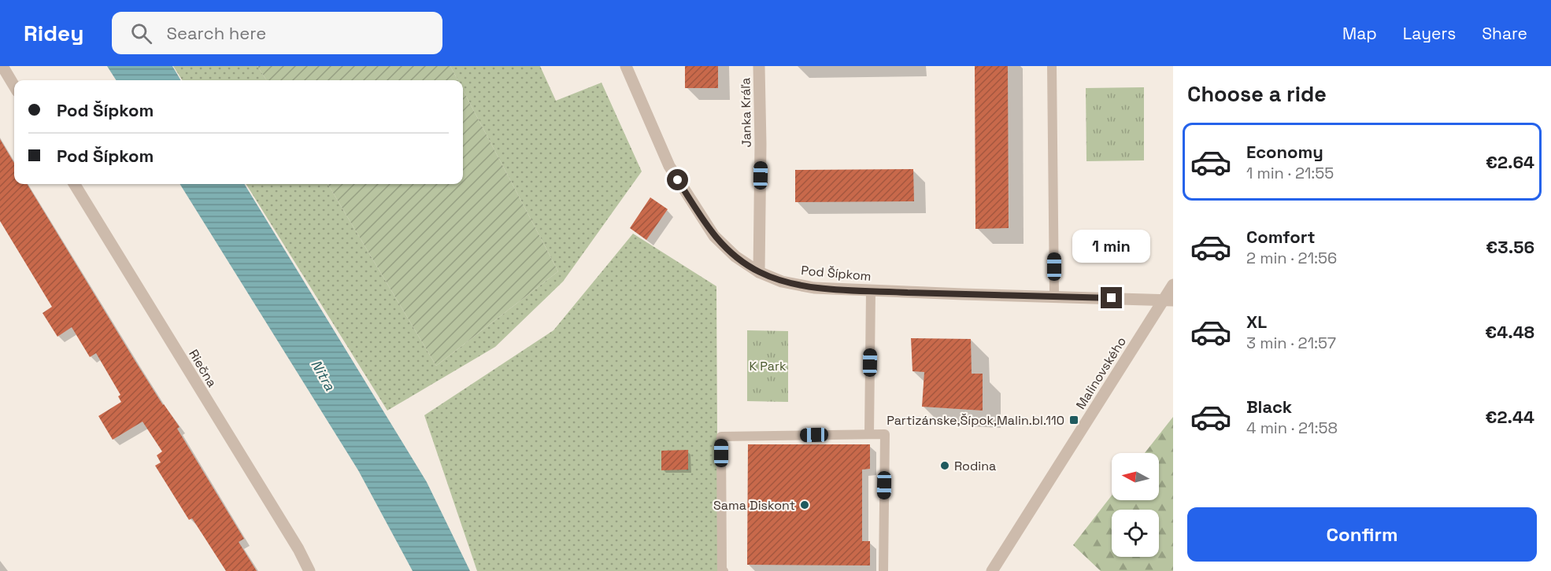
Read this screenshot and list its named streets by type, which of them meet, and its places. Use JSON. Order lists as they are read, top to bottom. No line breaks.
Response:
{"streets":{"street":["Janka Kráľa","Pod Šípkom","Riečna","Malinovského"]},"crossings":[["Janka Kráľa","Pod Šípkom"],["Pod Šípkom","Malinovského"]],"water":["Nitra"],"parks":["K Park"],"places":{"transit":["Partizánske,Šípok,Malin.bl.110"],"other":["Rodina","Sama Diskont"]},"north":"left","page":{"header":"Ridey","search":"Search here","nav":["Map","Layers","Share"],"heading":"Choose a ride","banner":["Pod Šípkom","Pod Šípkom"],"list":[{"name":"Economy","note":"1 min · 21:55","value":"€2.64"},{"name":"Comfort","note":"2 min · 21:56","value":"€3.56"},{"name":"XL","note":"3 min · 21:57","value":"€4.48"},{"name":"Black","note":"4 min · 21:58","value":"€2.44"}],"bubble":"1 min","buttons":"Confirm"}}
